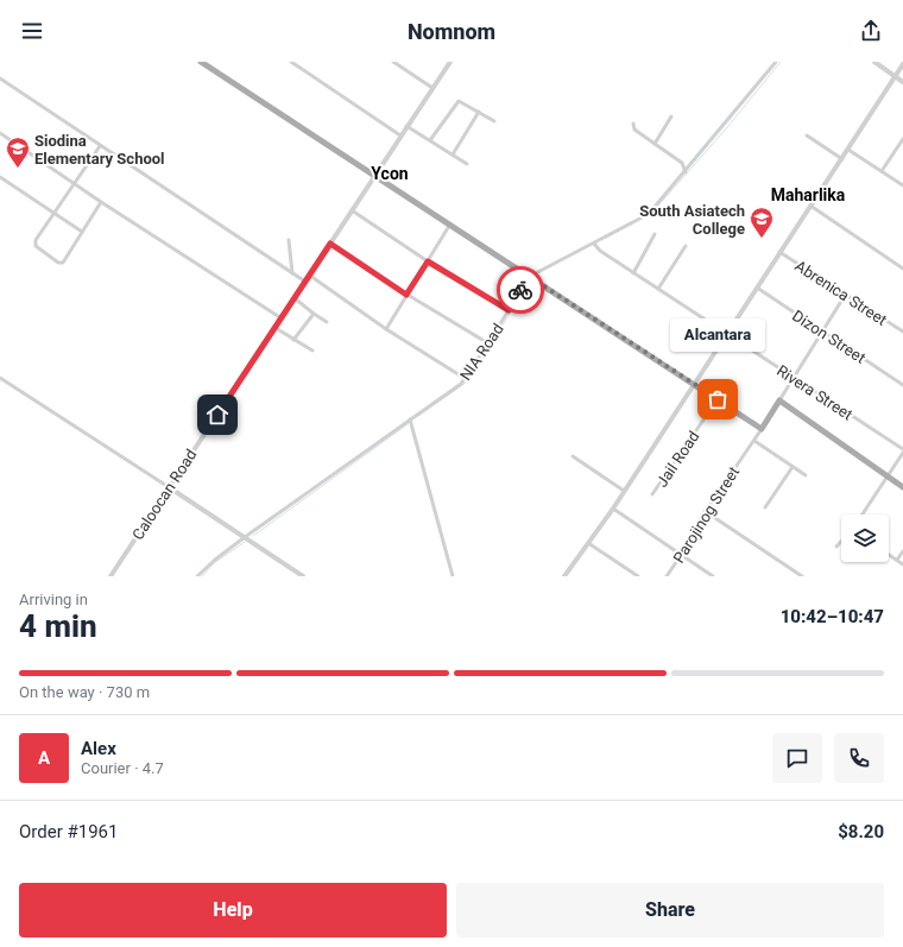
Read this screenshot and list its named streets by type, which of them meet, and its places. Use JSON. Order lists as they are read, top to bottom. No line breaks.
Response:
{"streets":{"street":["Abrenica Street","Dizon Street","NIA Road","Rivera Street","Jail Road","Caloocan Road","Parojinog Street"]},"crossings":[["NIA Road","Rivera Street"]],"districts":["Ycon","Maharlika"],"places":{"school or university":["Siodina Elementary School","South Asiatech College"],"other":["Alcantara"]},"page":{"header":"Nomnom","bubble":"Alcantara","heading":["4 min","Arriving in","10:42–10:47"],"panel":["Alex","Courier · 4.7","Order #1961","$8.20"],"bar":"On the way · 730 m","round":"A","buttons":["Help","Share"]}}
